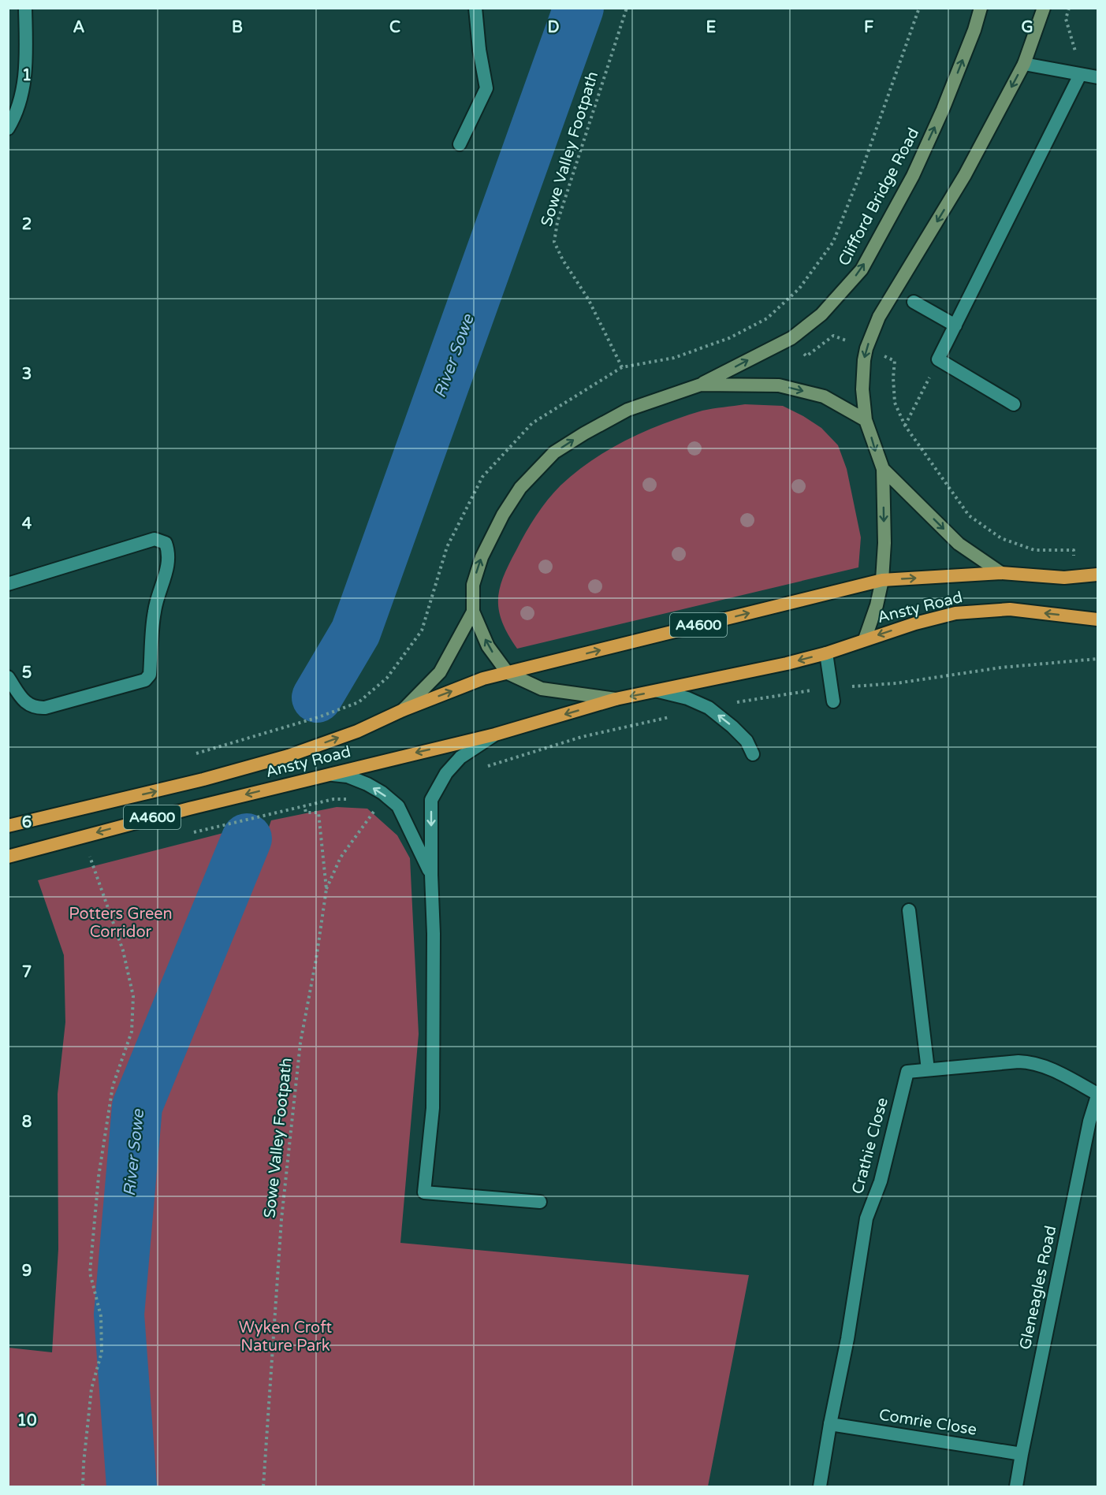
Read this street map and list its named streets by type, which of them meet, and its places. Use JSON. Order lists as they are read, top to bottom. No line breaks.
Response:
{"streets":{"highway":["Ansty Road","A4600"],"main road":["Clifford Bridge Road"],"street":["Crathie Close","Gleneagles Road","Comrie Close"],"path":["Sowe Valley Footpath"]},"crossings":[["Ansty Road","A4600"],["Crathie Close","Gleneagles Road"],["Crathie Close","Comrie Close"],["Gleneagles Road","Comrie Close"]],"water":["River Sowe"],"parks":["Potters Green Corridor","Wyken Croft Nature Park"],"grid":{"columns":["A","B","C","D","E","F","G"],"rows":["1","2","3","4","5","6","7","8","9","10"]}}
